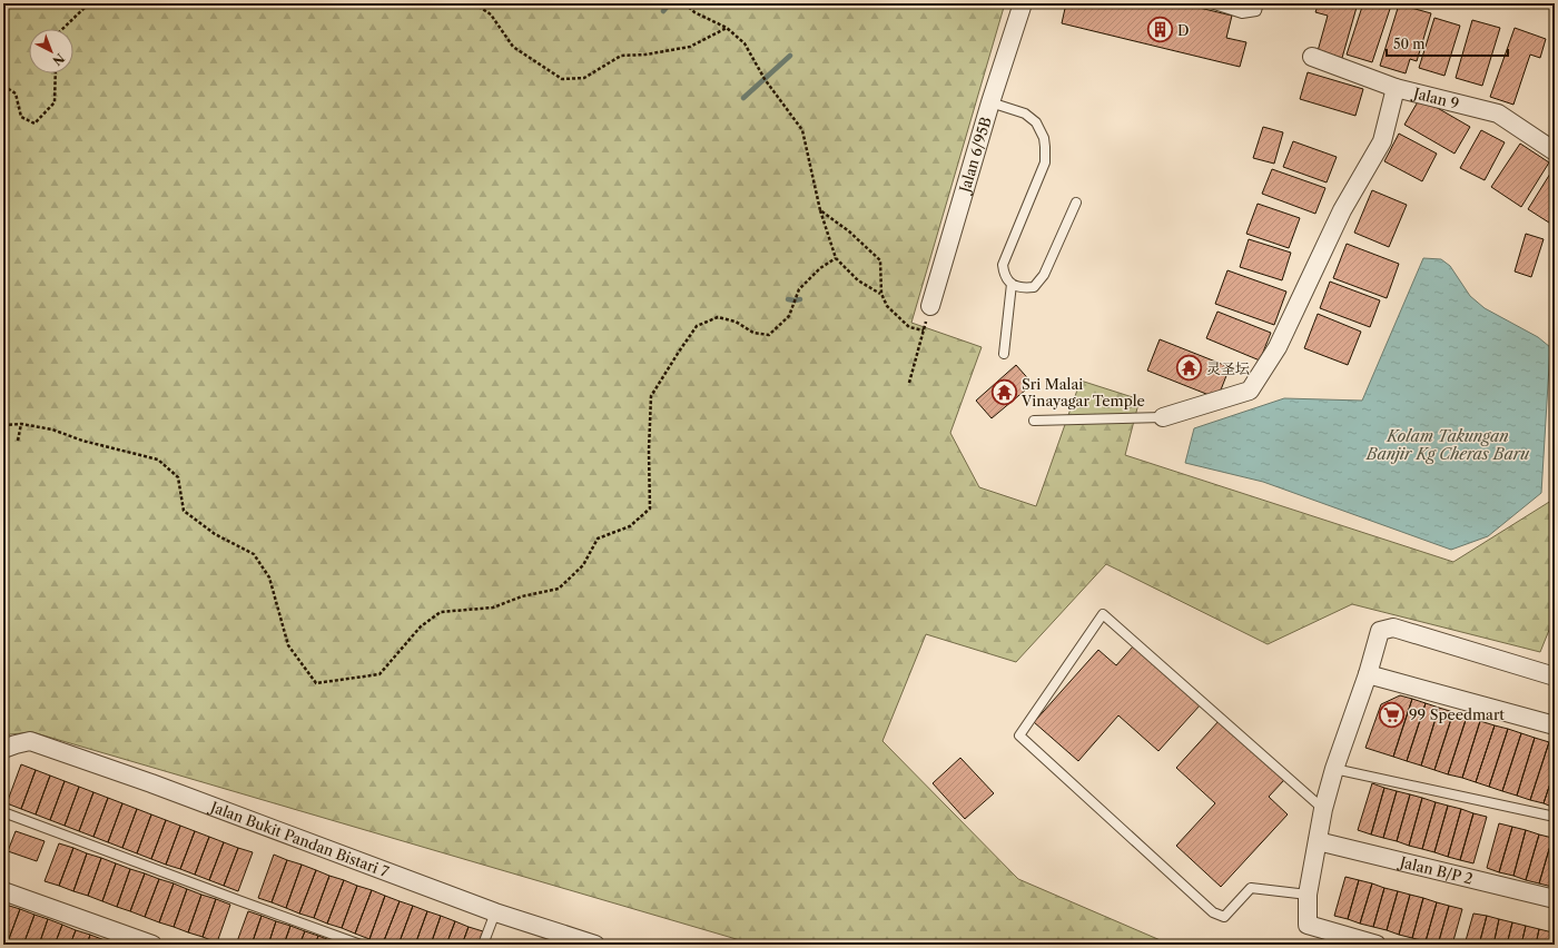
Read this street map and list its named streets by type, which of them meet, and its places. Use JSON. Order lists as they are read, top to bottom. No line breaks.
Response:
{"streets":{"street":["Jalan 9","Jalan 6/95B","Jalan Bukit Pandan Bistari 7","Jalan B/P 2"]},"water":["Kolam Takungan Banjir Kg Cheras Baru"],"places":{"building":["D"],"temple":["灵圣坛","Sri Malai Vinayagar Temple"],"supermarket":["99 Speedmart"]},"scale_bar":"50 m","north":"bottom right"}
